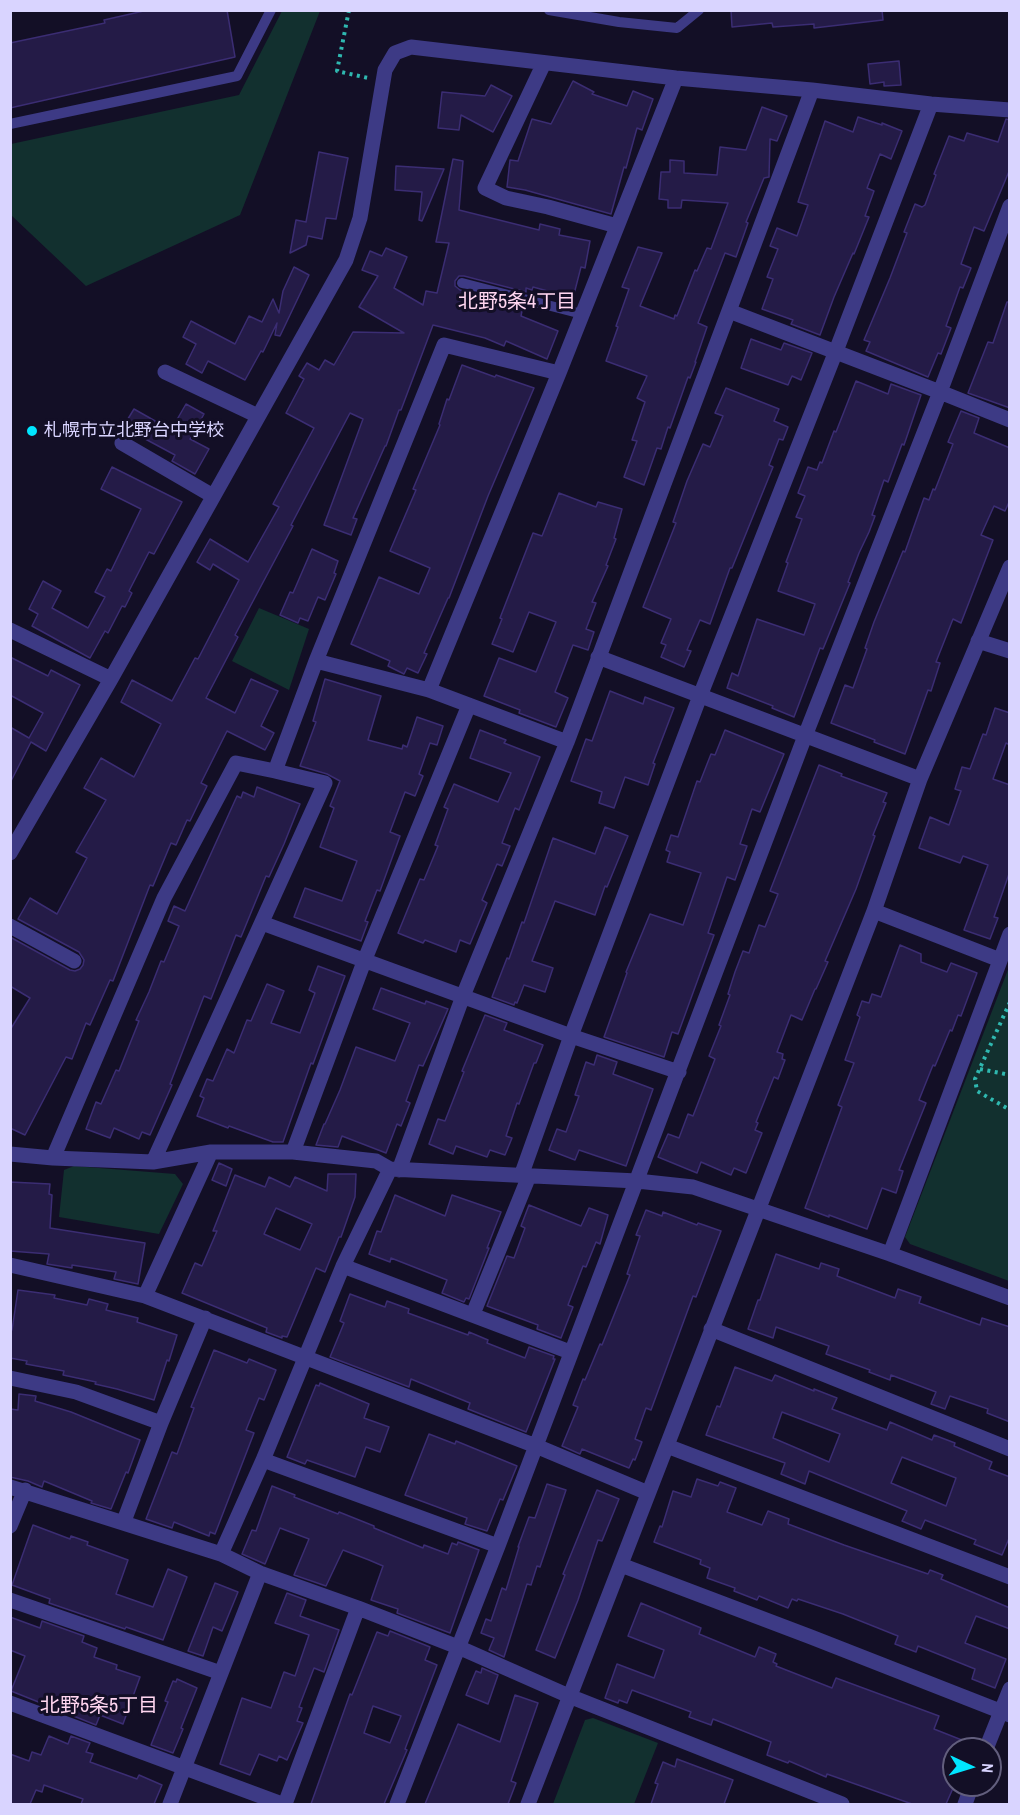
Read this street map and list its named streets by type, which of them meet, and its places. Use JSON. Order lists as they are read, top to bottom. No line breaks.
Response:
{"districts":["北野5条4丁目","北野5条5丁目"],"places":["札幌市立北野台中学校"],"north":"right"}
